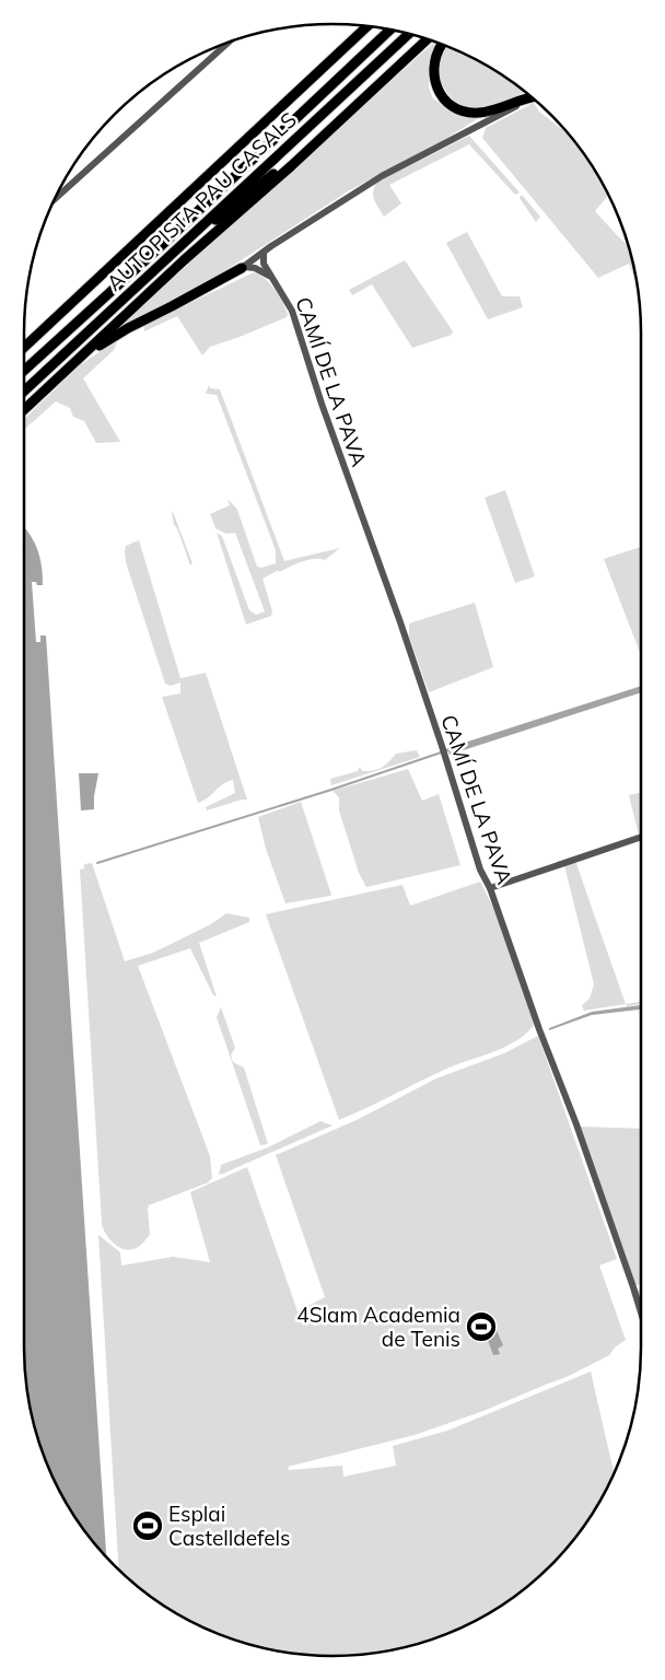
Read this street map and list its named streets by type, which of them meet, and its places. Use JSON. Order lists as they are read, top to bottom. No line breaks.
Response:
{"streets":{"highway":["AUTOPISTA PAU CASALS"],"street":["CAMÍ DE LA PAVA"]},"places":{"sports":["4Slam Academia de Tenis","Esplai Castelldefels"]}}
